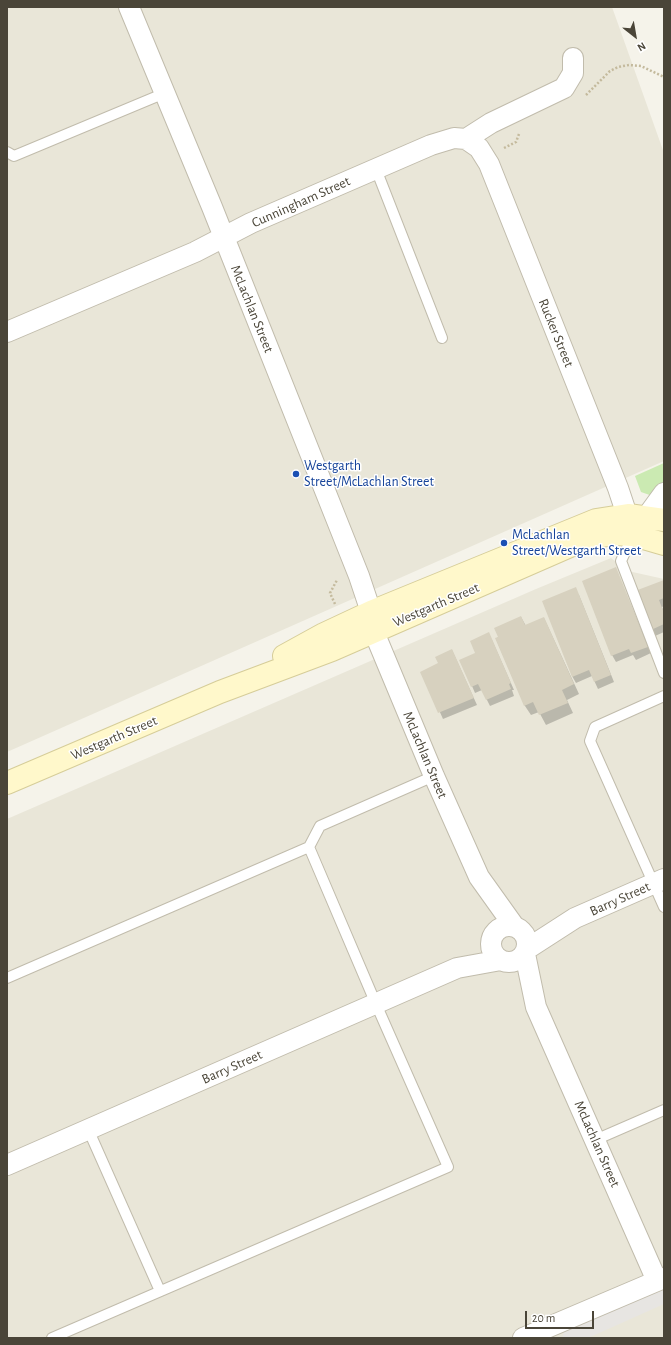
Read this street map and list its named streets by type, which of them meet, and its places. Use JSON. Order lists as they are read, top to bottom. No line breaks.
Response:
{"streets":{"main road":["Westgarth Street"],"street":["Cunningham Street","McLachlan Street","Rucker Street","Barry Street"]},"crossings":[["Cunningham Street","McLachlan Street"],["Cunningham Street","Rucker Street"],["McLachlan Street","Westgarth Street"],["McLachlan Street","Barry Street"],["Rucker Street","Westgarth Street"]],"places":["Westgarth Street/McLachlan Street","McLachlan Street/Westgarth Street"],"scale_bar":"20 m","north":"bottom right"}
